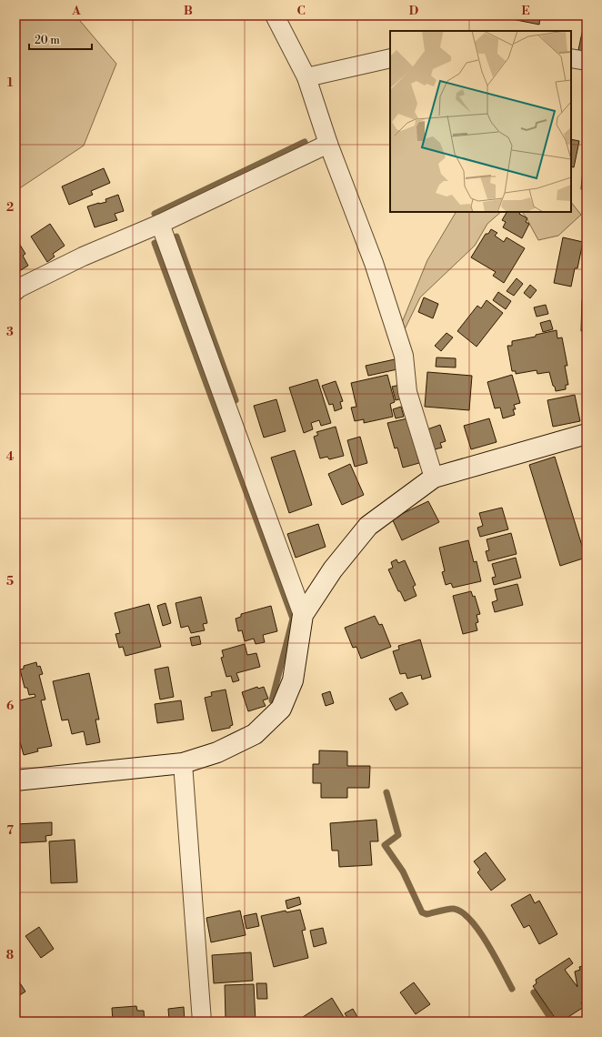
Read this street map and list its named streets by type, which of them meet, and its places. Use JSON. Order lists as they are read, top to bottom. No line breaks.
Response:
{"scale_bar":"20 m","grid":{"columns":["A","B","C","D","E"],"rows":["1","2","3","4","5","6","7","8"]}}
